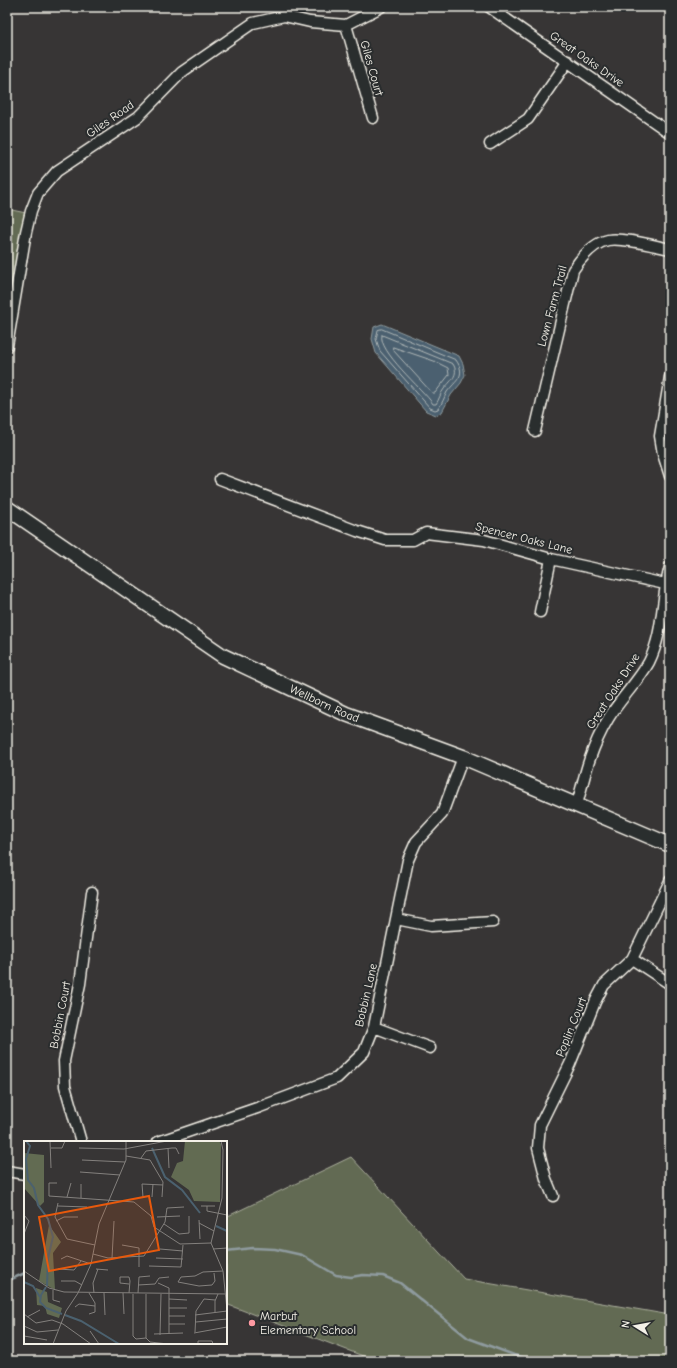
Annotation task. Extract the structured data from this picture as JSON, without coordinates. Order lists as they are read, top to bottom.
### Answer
{
  "streets": {
    "street": [
      "Great Oaks Drive",
      "Giles Court",
      "Giles Road",
      "Lown Farm Trail",
      "Spencer Oaks Lane",
      "Wellborn Road",
      "Bobbin Lane",
      "Bobbin Court",
      "Poplin Court"
    ]
  },
  "crossings": [
    ["Great Oaks Drive", "Spencer Oaks Lane"],
    ["Great Oaks Drive", "Wellborn Road"],
    ["Giles Court", "Giles Road"],
    ["Wellborn Road", "Bobbin Lane"]
  ],
  "places": ["Marbut Elementary School"],
  "north": "left"
}
